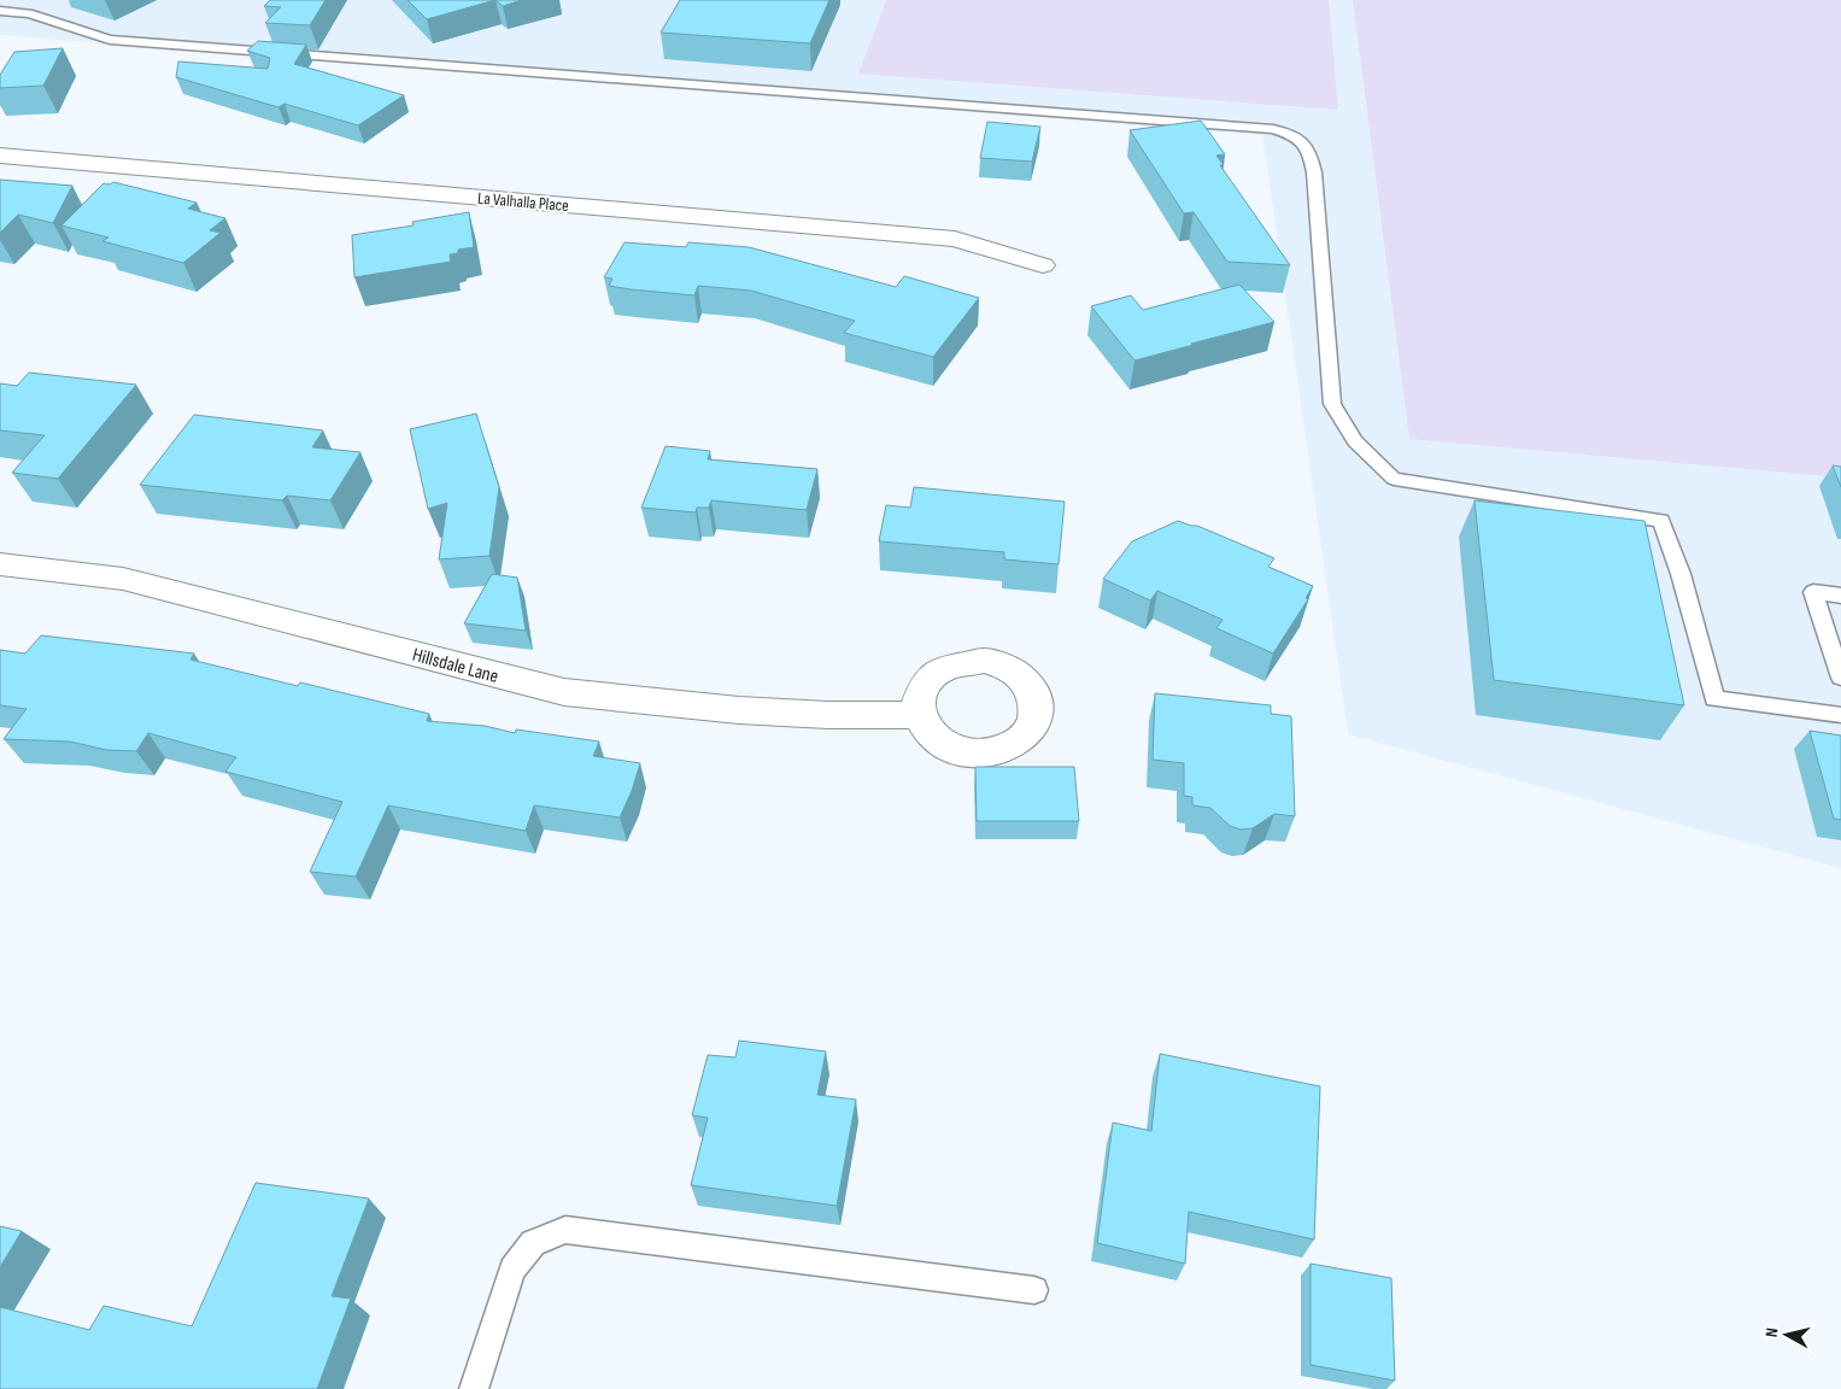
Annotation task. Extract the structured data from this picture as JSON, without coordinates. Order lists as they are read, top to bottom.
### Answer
{
  "streets": {
    "street": ["La Valhalla Place", "Hillsdale Lane"]
  },
  "north": "left"
}
